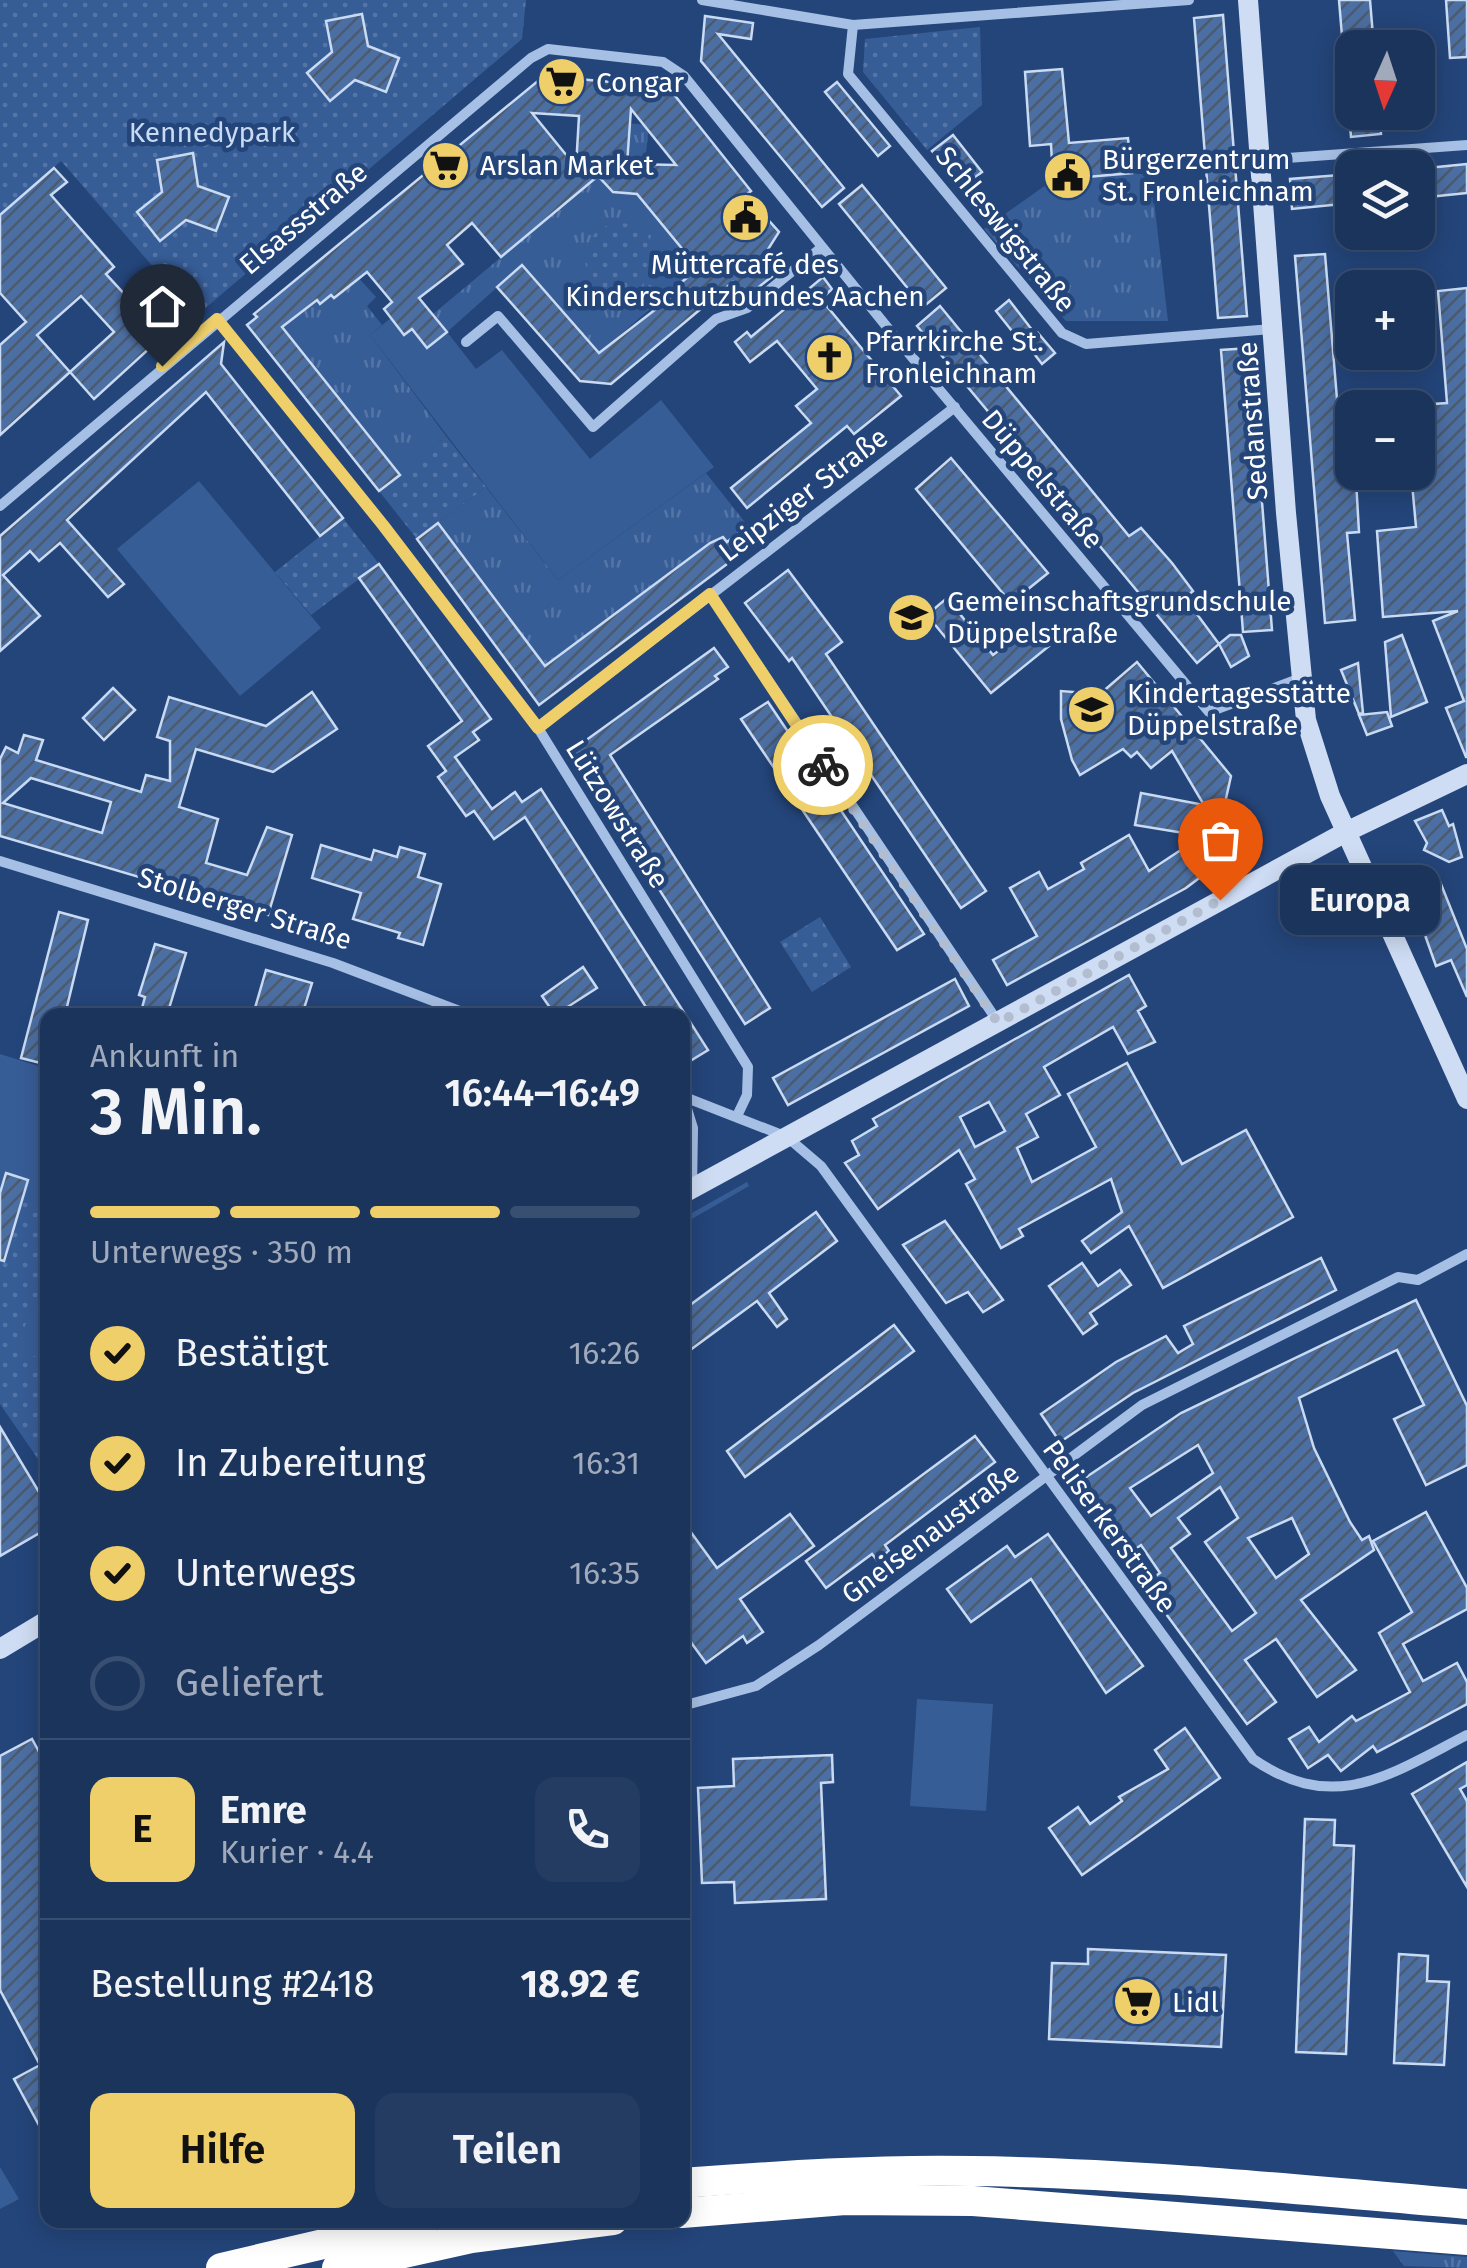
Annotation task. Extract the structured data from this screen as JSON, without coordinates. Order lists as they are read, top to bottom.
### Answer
{
  "streets": {
    "main road": ["Sedanstraße"],
    "street": [
      "Elsassstraße",
      "Schleswigstraße",
      "Düppelstraße",
      "Leipziger Straße",
      "Lützowstraße",
      "Stolberger Straße",
      "Peliserkerstraße",
      "Gneisenaustraße"
    ]
  },
  "crossings": [
    ["Elsassstraße", "Düppelstraße"],
    ["Elsassstraße", "Lützowstraße"],
    ["Schleswigstraße", "Sedanstraße"],
    ["Sedanstraße", "Düppelstraße"],
    ["Düppelstraße", "Leipziger Straße"],
    ["Leipziger Straße", "Lützowstraße"],
    ["Peliserkerstraße", "Gneisenaustraße"]
  ],
  "parks": ["Kennedypark"],
  "places": {
    "supermarket": ["Congar", "Arslan Market", "Lidl"],
    "public building": ["Bürgerzentrum St. Fronleichnam", "Müttercafé des Kinderschutzbundes Aachen"],
    "church": ["Pfarrkirche St. Fronleichnam"],
    "school or university": ["Gemeinschaftsgrundschule Düppelstraße", "Kindertagesstätte Düppelstraße"],
    "other": ["Europa"]
  },
  "north": "bottom",
  "page": {
    "map_buttons": ["+", "−"],
    "bubble": "Europa",
    "heading": ["3 Min.", "Ankunft in", "16:44–16:49"],
    "panel": [
      "Emre",
      "Kurier · 4.4",
      "Bestellung #2418",
      "18.92 €"
    ],
    "bar": "Unterwegs · 350 m",
    "list": [
      ["Bestätigt", "16:26"],
      ["In Zubereitung", "16:31"],
      ["Unterwegs", "16:35"],
      "Geliefert"
    ],
    "round": "E",
    "buttons": ["Hilfe", "Teilen"]
  }
}
